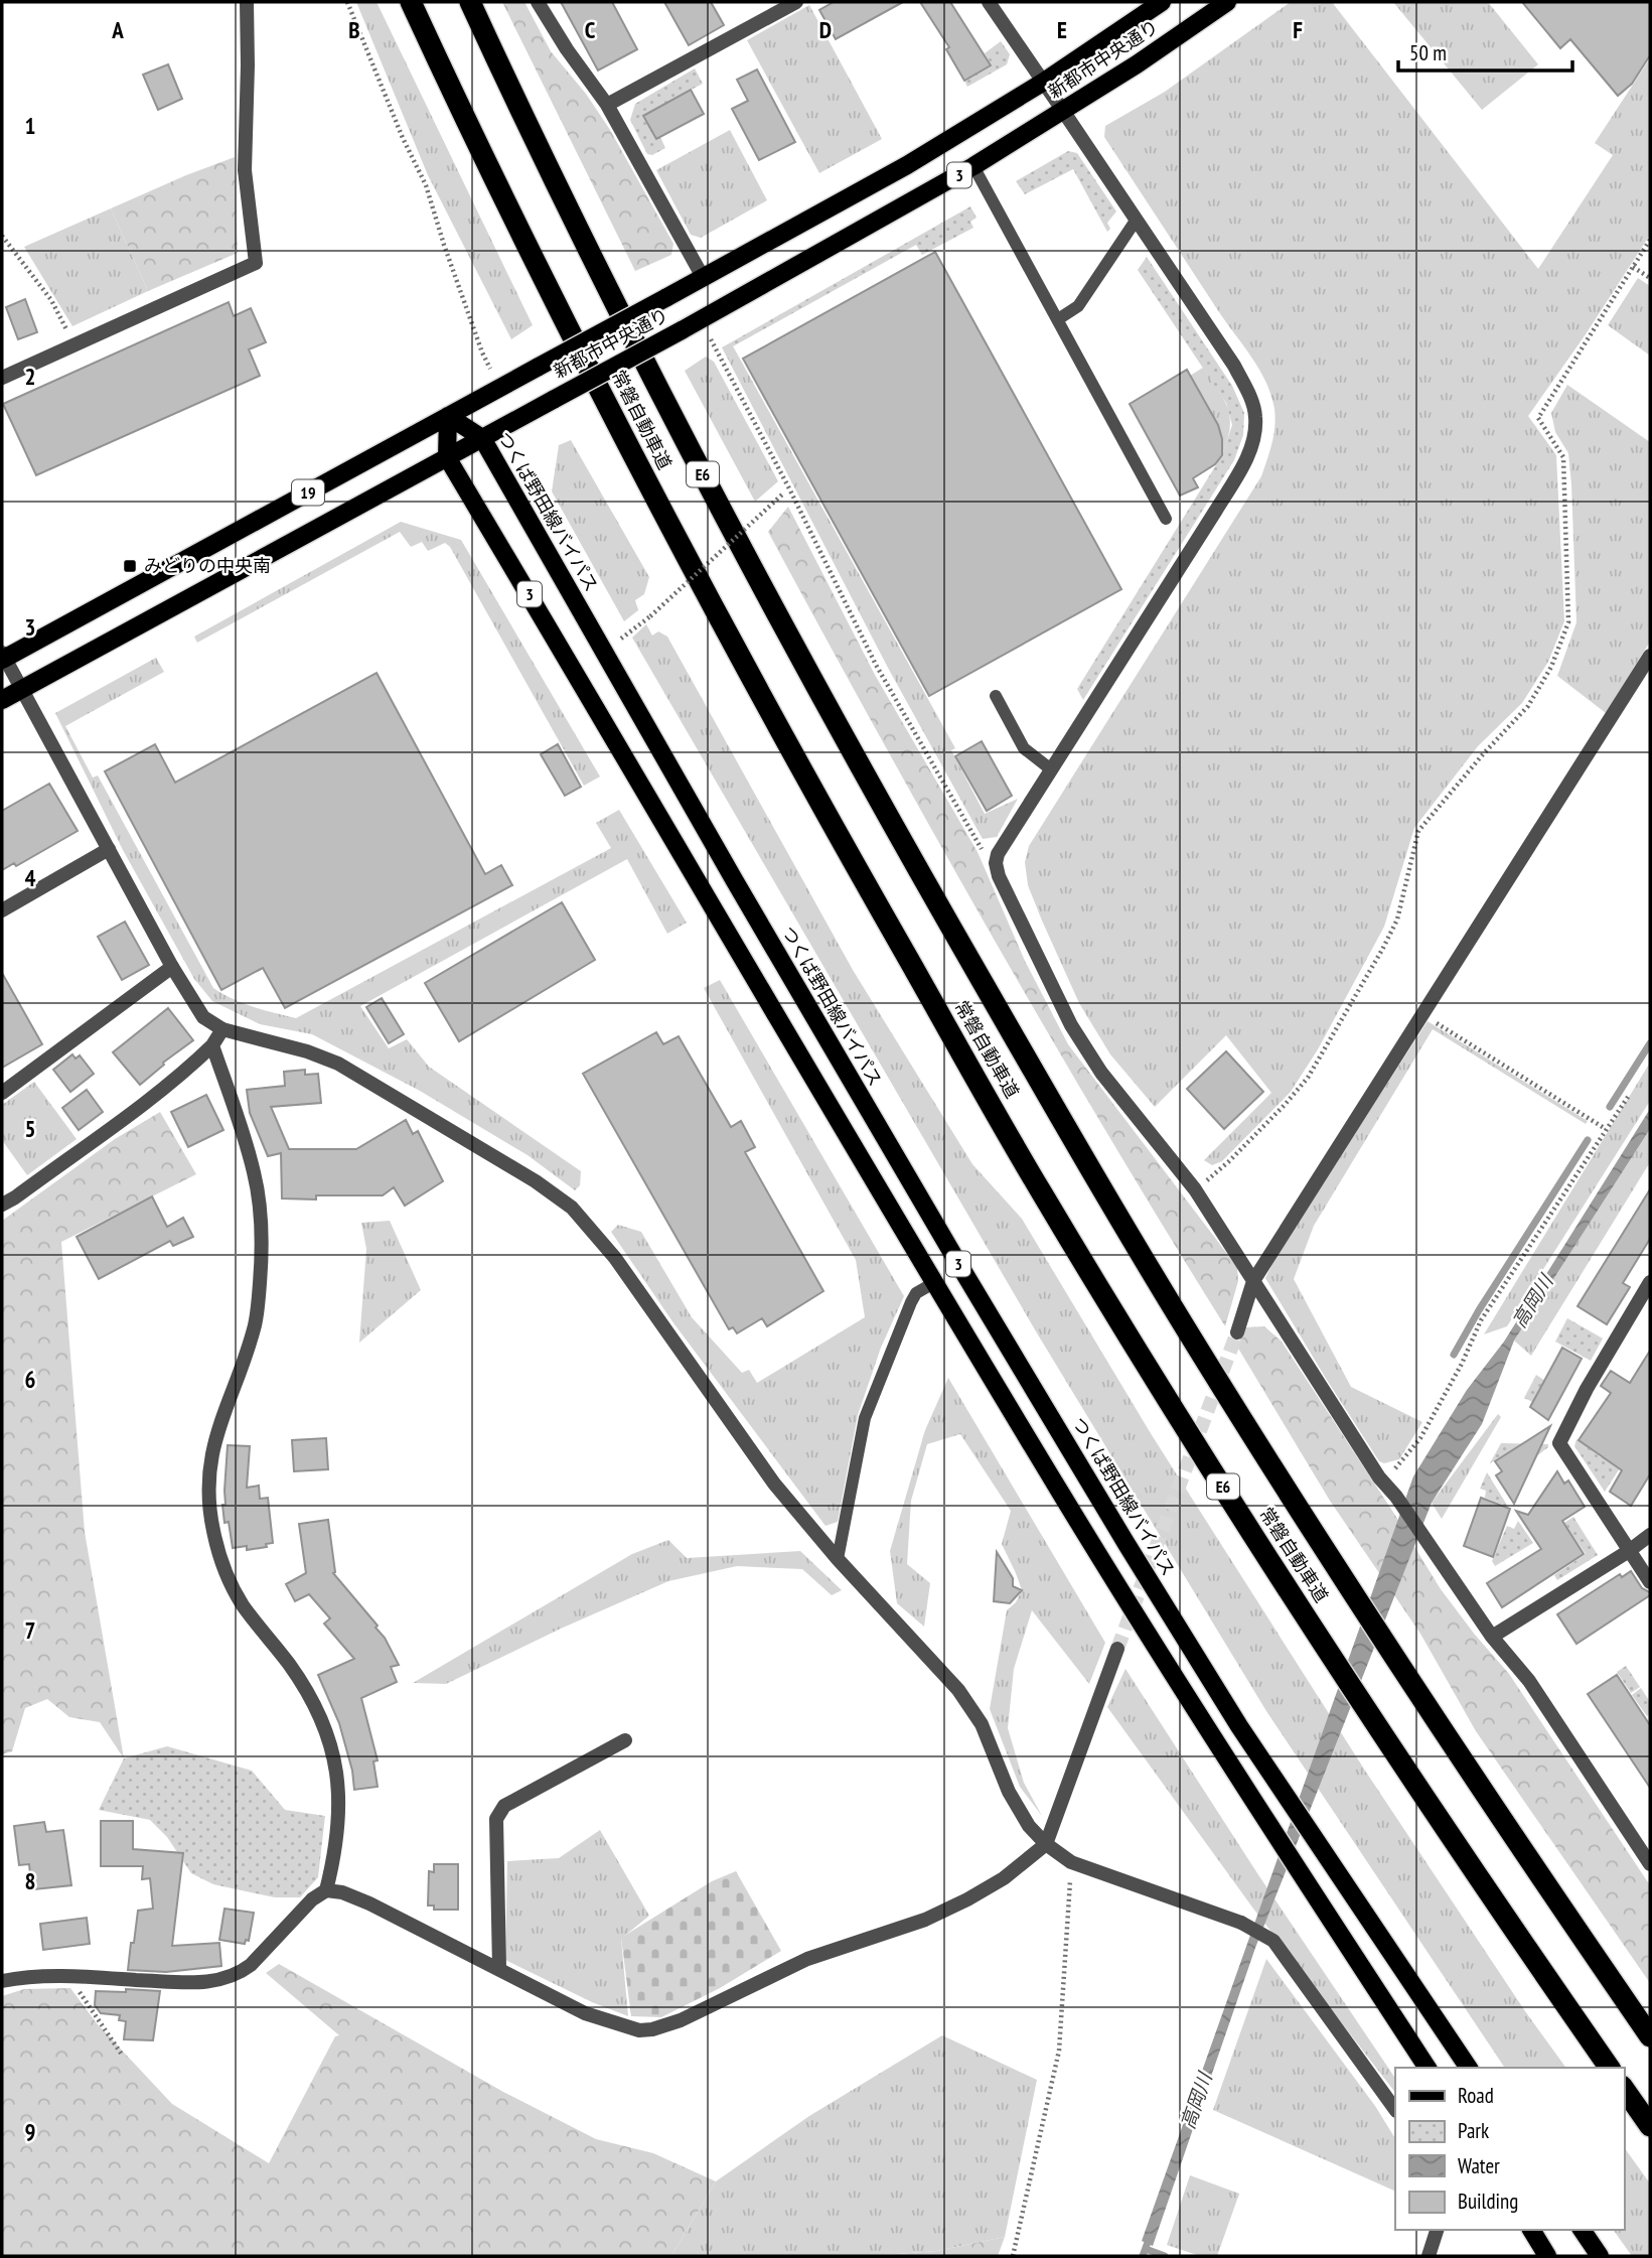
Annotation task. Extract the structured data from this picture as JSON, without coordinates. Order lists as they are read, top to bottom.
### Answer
{
  "streets": {
    "highway": ["常磐自動車道", "E6"],
    "main road": [
      "新都市中央通り",
      "3",
      "19",
      "つくば野田線バイパス"
    ]
  },
  "crossings": [
    ["新都市中央通り", "3"],
    ["新都市中央通り", "つくば野田線バイパス"]
  ],
  "water": ["高岡川"],
  "places": {
    "transit": ["みどりの中央南"]
  },
  "legend": [
    "Road",
    "Park",
    "Water",
    "Building"
  ],
  "scale_bar": "50 m",
  "grid": {
    "columns": [
      "A",
      "B",
      "C",
      "D",
      "E",
      "F"
    ],
    "rows": [
      "1",
      "2",
      "3",
      "4",
      "5",
      "6",
      "7",
      "8",
      "9"
    ]
  }
}
